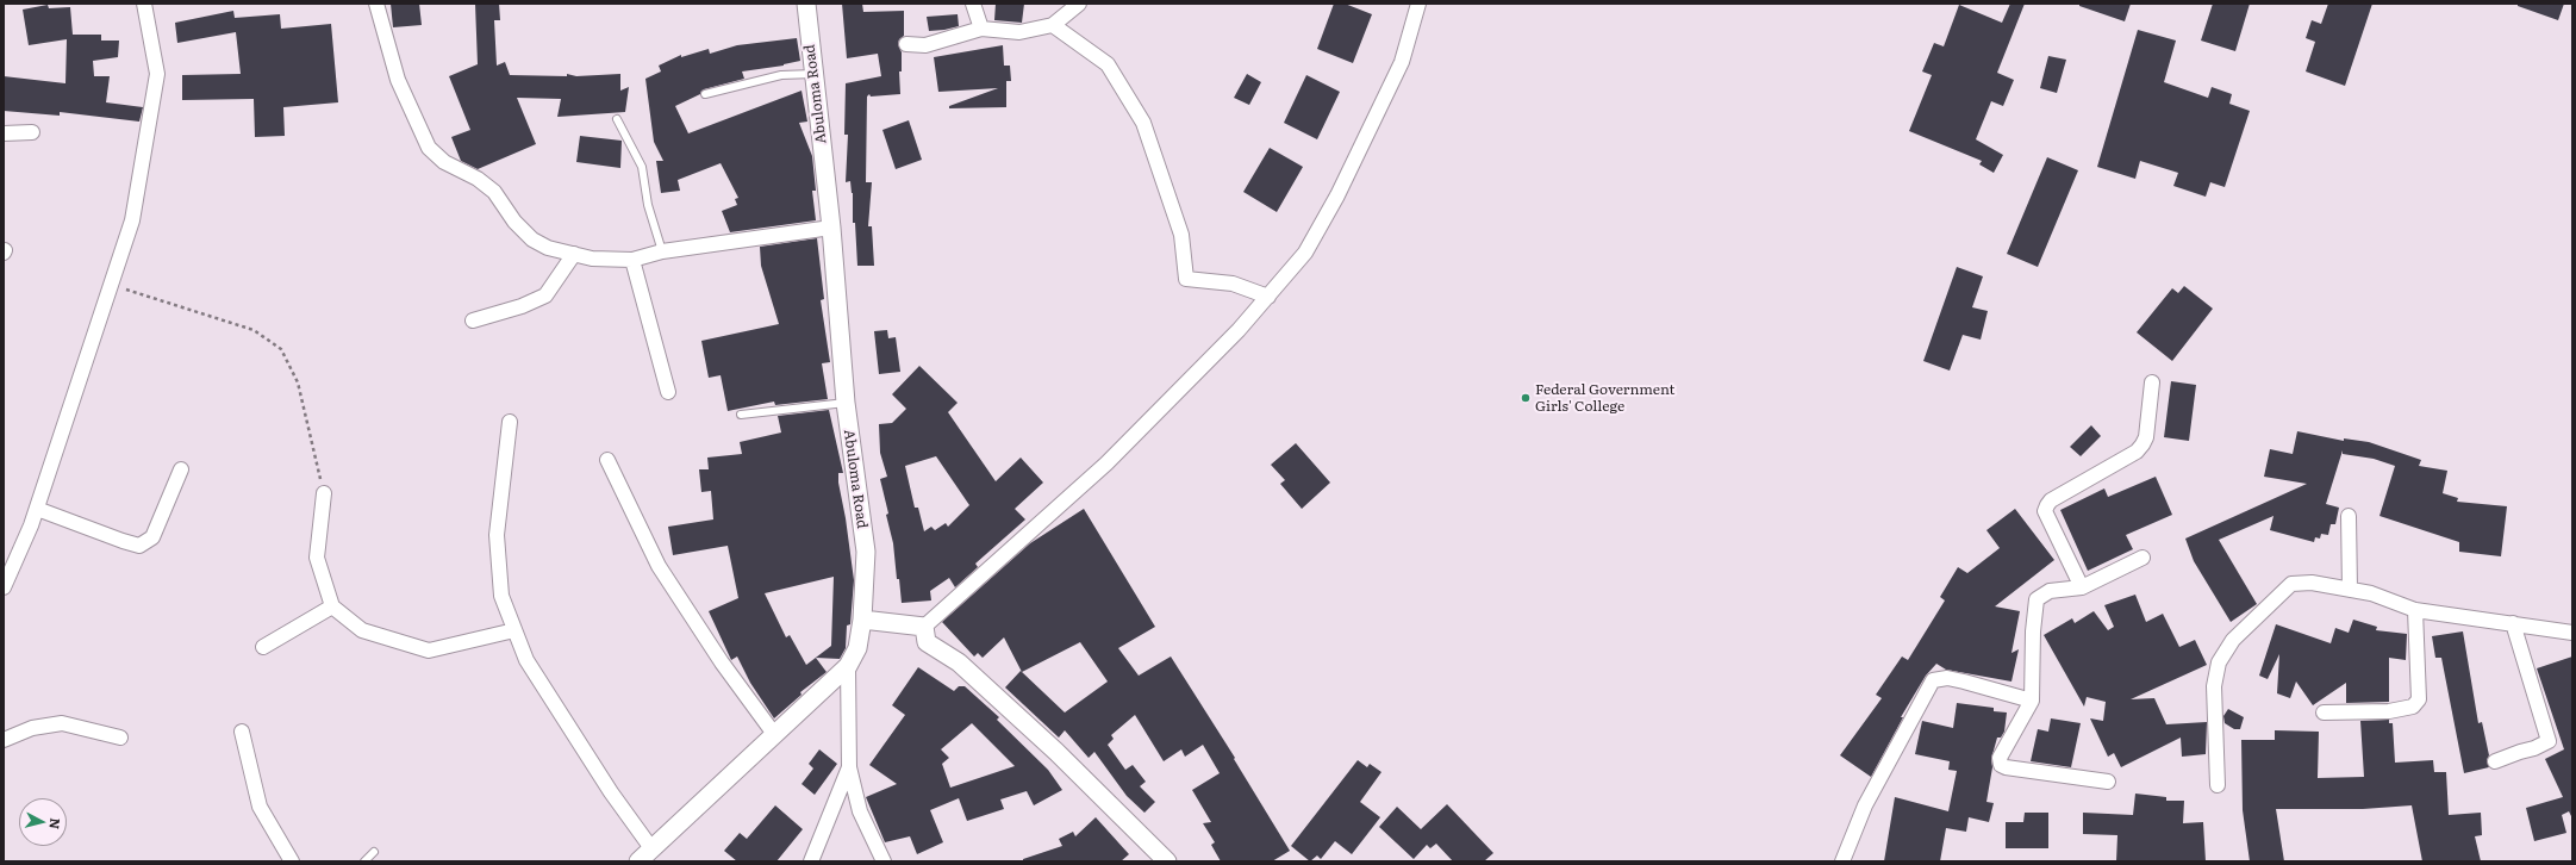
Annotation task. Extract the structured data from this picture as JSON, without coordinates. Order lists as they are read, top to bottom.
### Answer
{
  "streets": {
    "street": ["Abuloma Road"]
  },
  "places": ["Federal Government Girls' College"],
  "north": "right"
}
